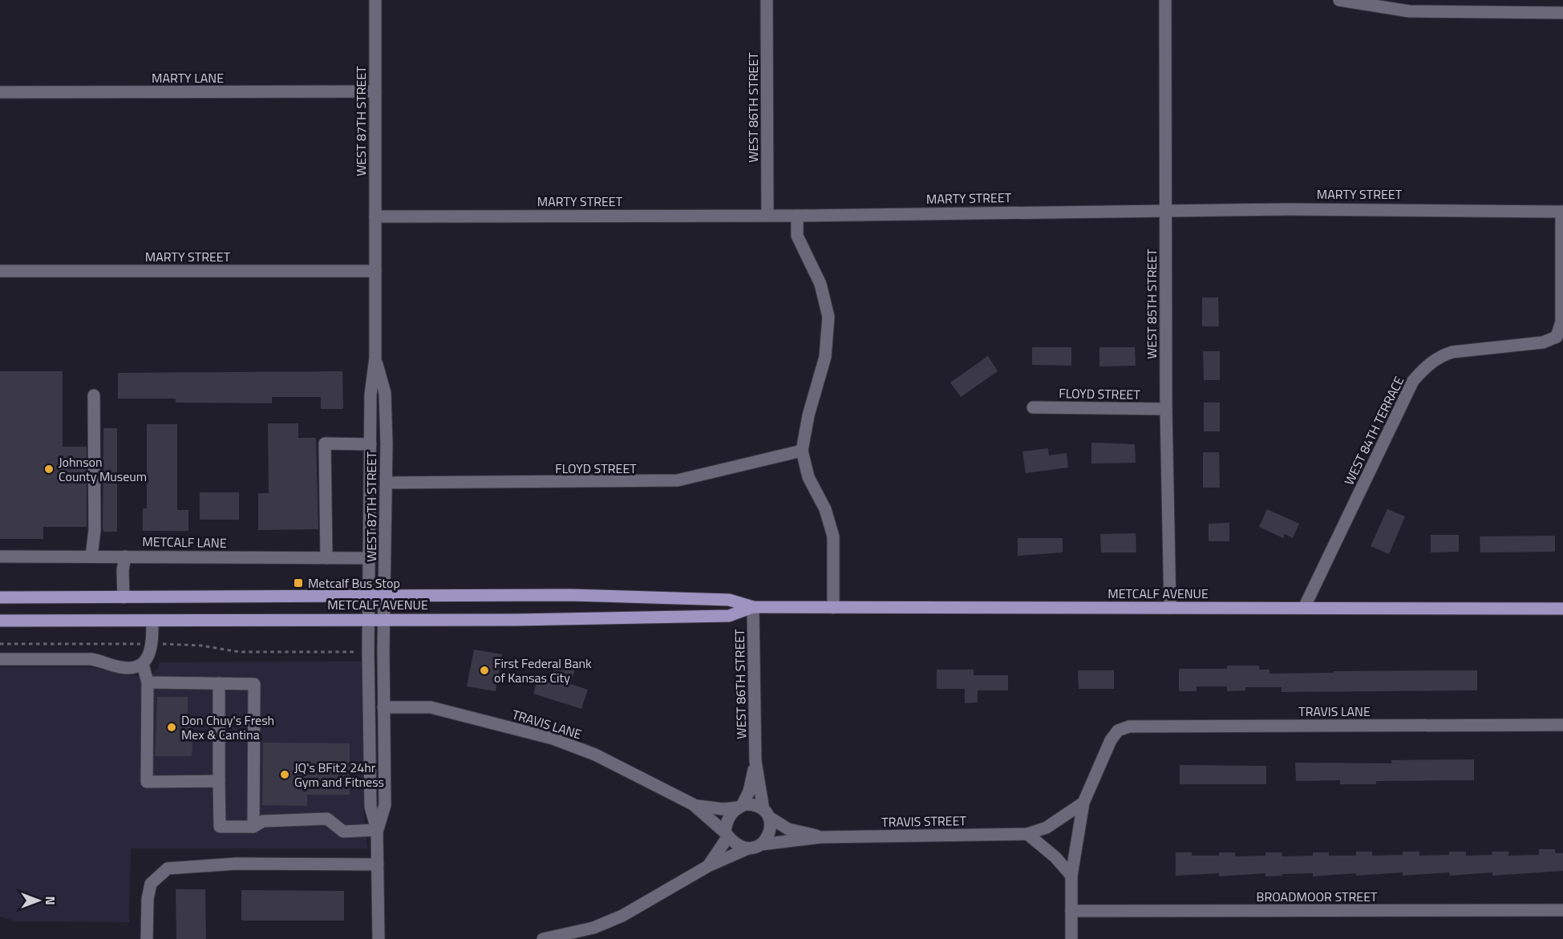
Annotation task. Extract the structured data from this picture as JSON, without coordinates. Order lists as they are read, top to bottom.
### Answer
{
  "streets": {
    "main road": ["METCALF AVENUE"],
    "street": [
      "MARTY LANE",
      "WEST 86TH STREET",
      "WEST 87TH STREET",
      "MARTY STREET",
      "WEST 85TH STREET",
      "FLOYD STREET",
      "WEST 84TH TERRACE",
      "METCALF LANE",
      "TRAVIS LANE",
      "TRAVIS STREET",
      "BROADMOOR STREET"
    ]
  },
  "crossings": [
    ["MARTY LANE", "WEST 87TH STREET"],
    ["WEST 86TH STREET", "MARTY STREET"],
    ["WEST 86TH STREET", "METCALF AVENUE"],
    ["WEST 86TH STREET", "TRAVIS LANE"],
    ["WEST 86TH STREET", "TRAVIS STREET"],
    ["WEST 87TH STREET", "MARTY STREET"],
    ["WEST 87TH STREET", "FLOYD STREET"],
    ["WEST 87TH STREET", "METCALF LANE"],
    ["WEST 87TH STREET", "METCALF AVENUE"],
    ["WEST 87TH STREET", "TRAVIS LANE"],
    ["MARTY STREET", "WEST 85TH STREET"],
    ["WEST 85TH STREET", "FLOYD STREET"],
    ["WEST 85TH STREET", "METCALF AVENUE"],
    ["WEST 84TH TERRACE", "METCALF AVENUE"],
    ["TRAVIS LANE", "TRAVIS STREET"]
  ],
  "places": {
    "other": [
      "Johnson County Museum",
      "First Federal Bank of Kansas City",
      "Don Chuy's Fresh Mex & Cantina",
      "JQ's BFit2 24hr Gym and Fitness"
    ],
    "transit": ["Metcalf Bus Stop"]
  },
  "north": "right"
}
